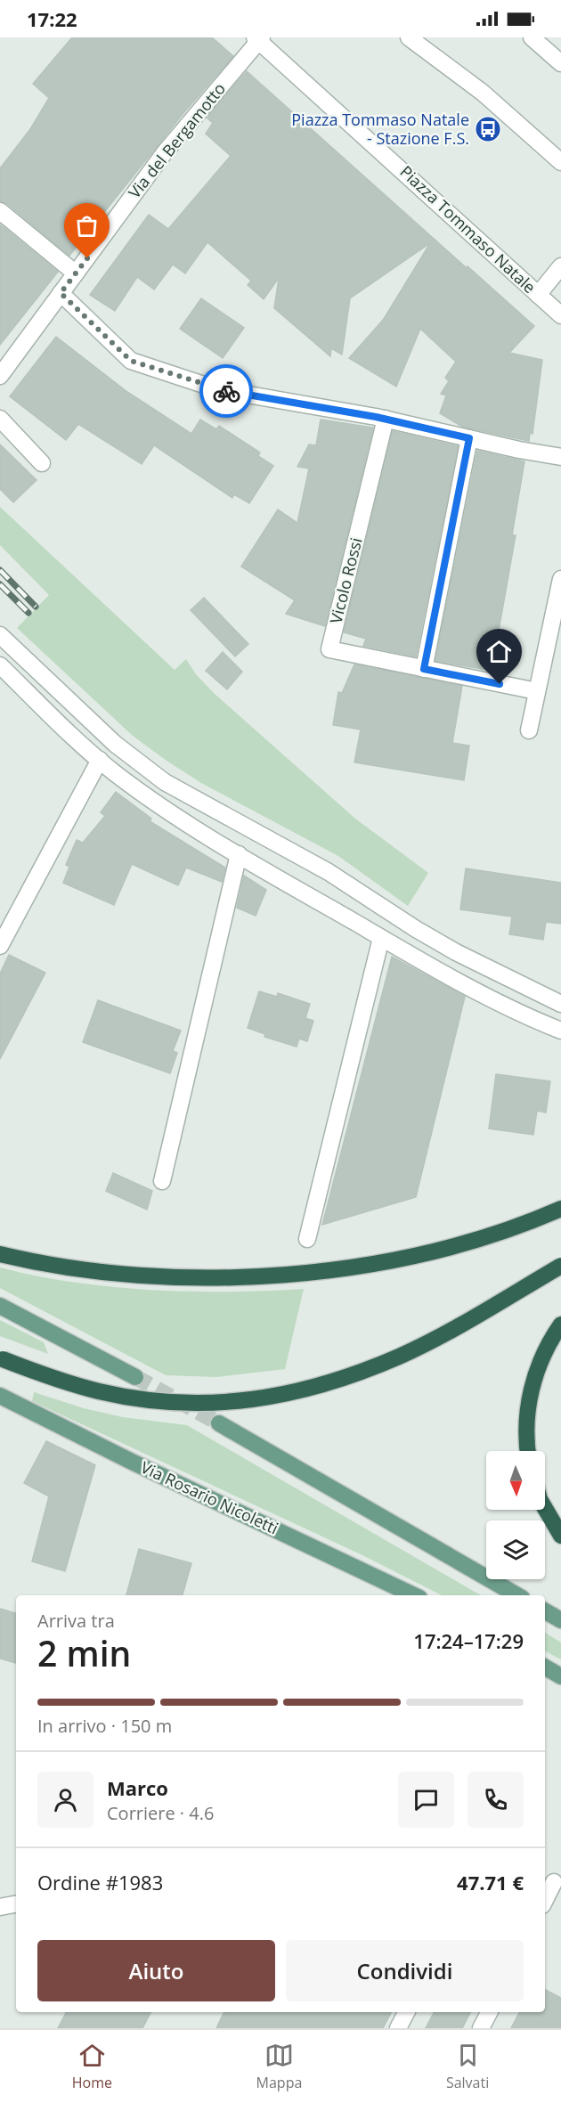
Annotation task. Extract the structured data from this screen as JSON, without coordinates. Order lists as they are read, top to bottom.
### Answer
{
  "streets": {
    "main road": ["Via Rosario Nicoletti"],
    "street": ["Via del Bergamotto", "Piazza Tommaso Natale", "Vicolo Rossi"]
  },
  "crossings": [
    ["Via del Bergamotto", "Piazza Tommaso Natale"]
  ],
  "places": {
    "bus stop": ["Piazza Tommaso Natale - Stazione F.S."]
  },
  "north": "bottom",
  "page": {
    "status": "17:22",
    "heading": ["2 min", "Arriva tra", "17:24–17:29"],
    "panel": [
      "Marco",
      "Corriere · 4.6",
      "Ordine #1983",
      "47.71 €"
    ],
    "bar": "In arrivo · 150 m",
    "buttons": ["Aiuto", "Condividi"],
    "tabs": ["Home", "Mappa", "Salvati"]
  }
}
